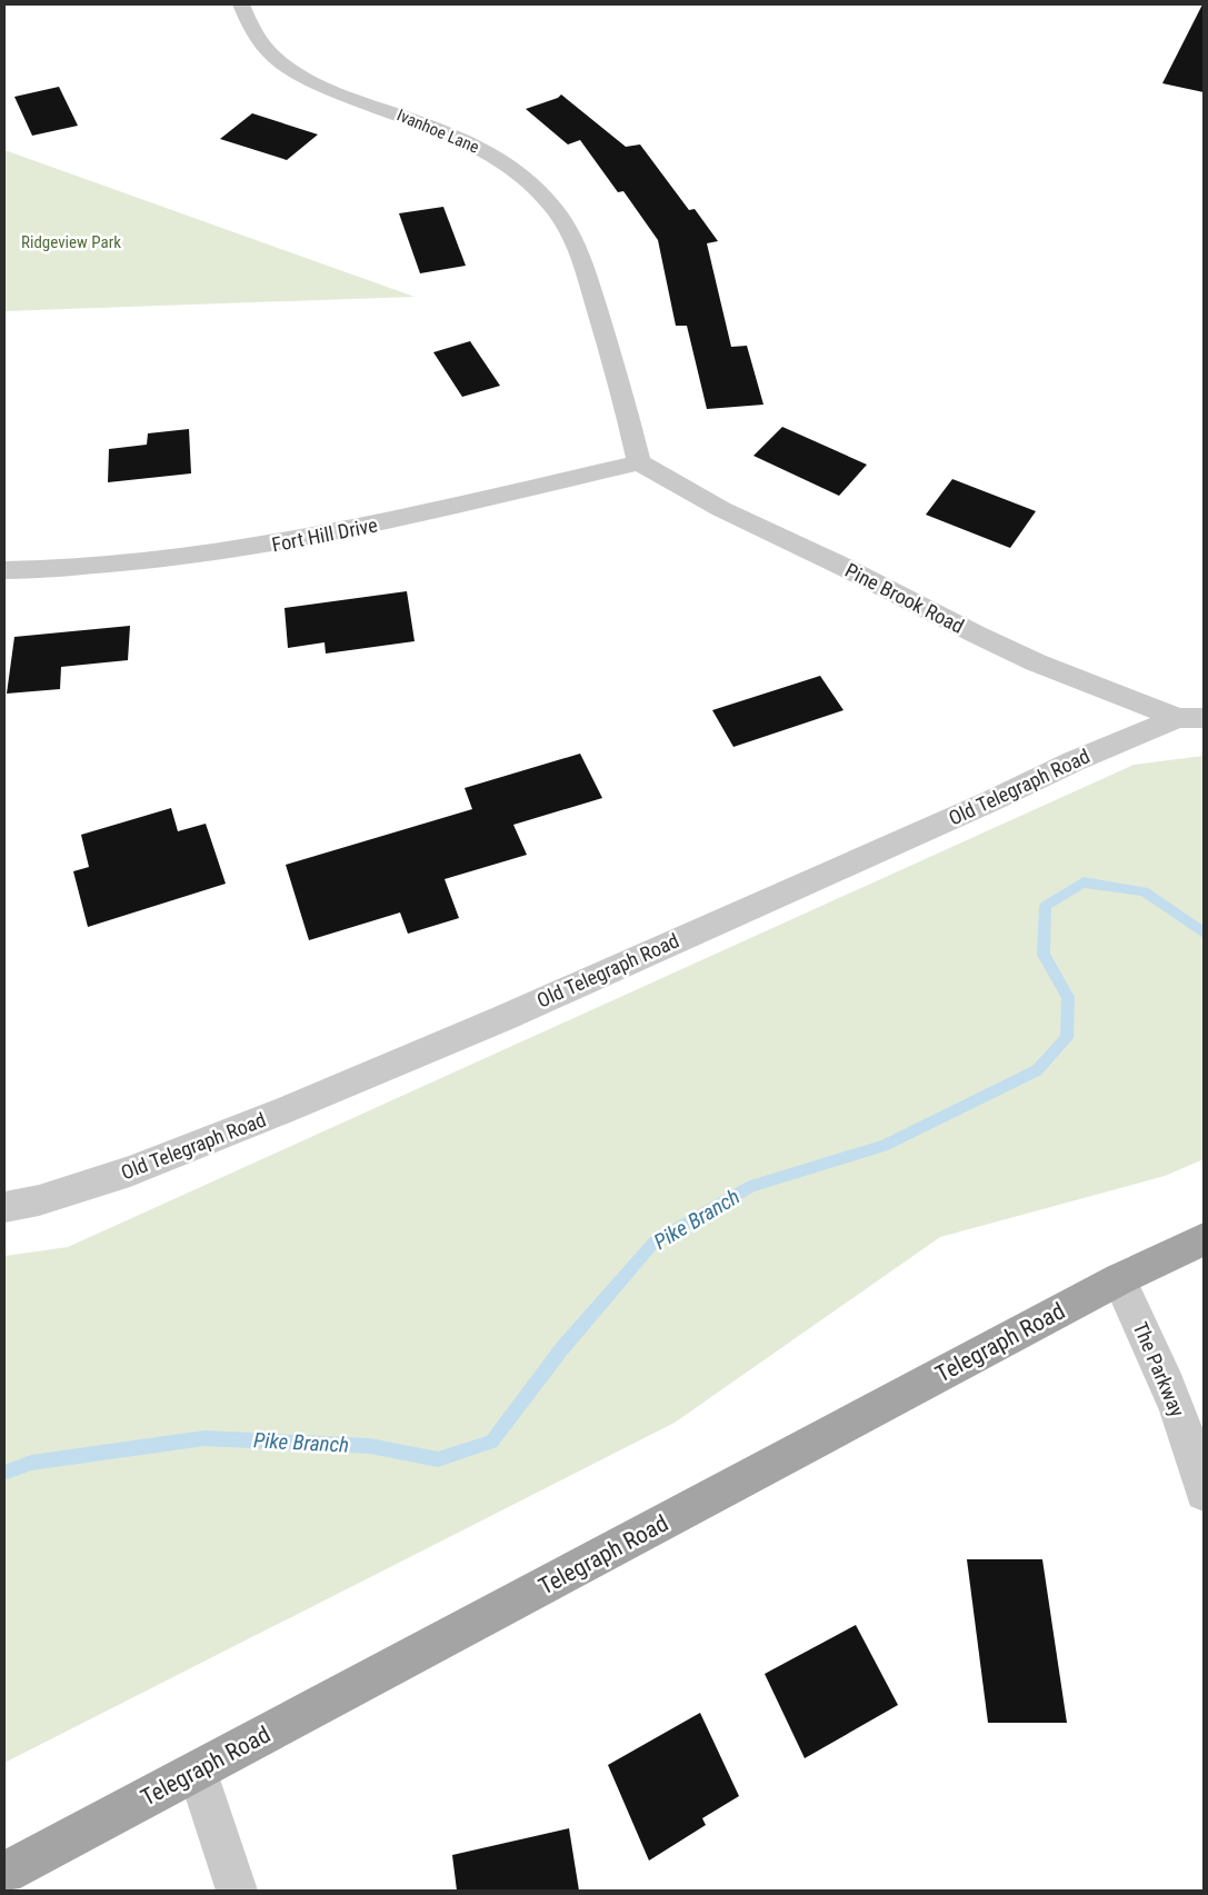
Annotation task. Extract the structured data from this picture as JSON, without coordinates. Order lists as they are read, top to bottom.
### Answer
{
  "streets": {
    "main road": ["Telegraph Road"],
    "street": [
      "Ivanhoe Lane",
      "Fort Hill Drive",
      "Pine Brook Road",
      "Old Telegraph Road",
      "The Parkway"
    ]
  },
  "crossings": [
    ["Ivanhoe Lane", "Fort Hill Drive"],
    ["Ivanhoe Lane", "Pine Brook Road"],
    ["Fort Hill Drive", "Pine Brook Road"],
    ["Pine Brook Road", "Old Telegraph Road"],
    ["Telegraph Road", "The Parkway"]
  ],
  "water": ["Pike Branch"],
  "parks": ["Ridgeview Park"]
}
